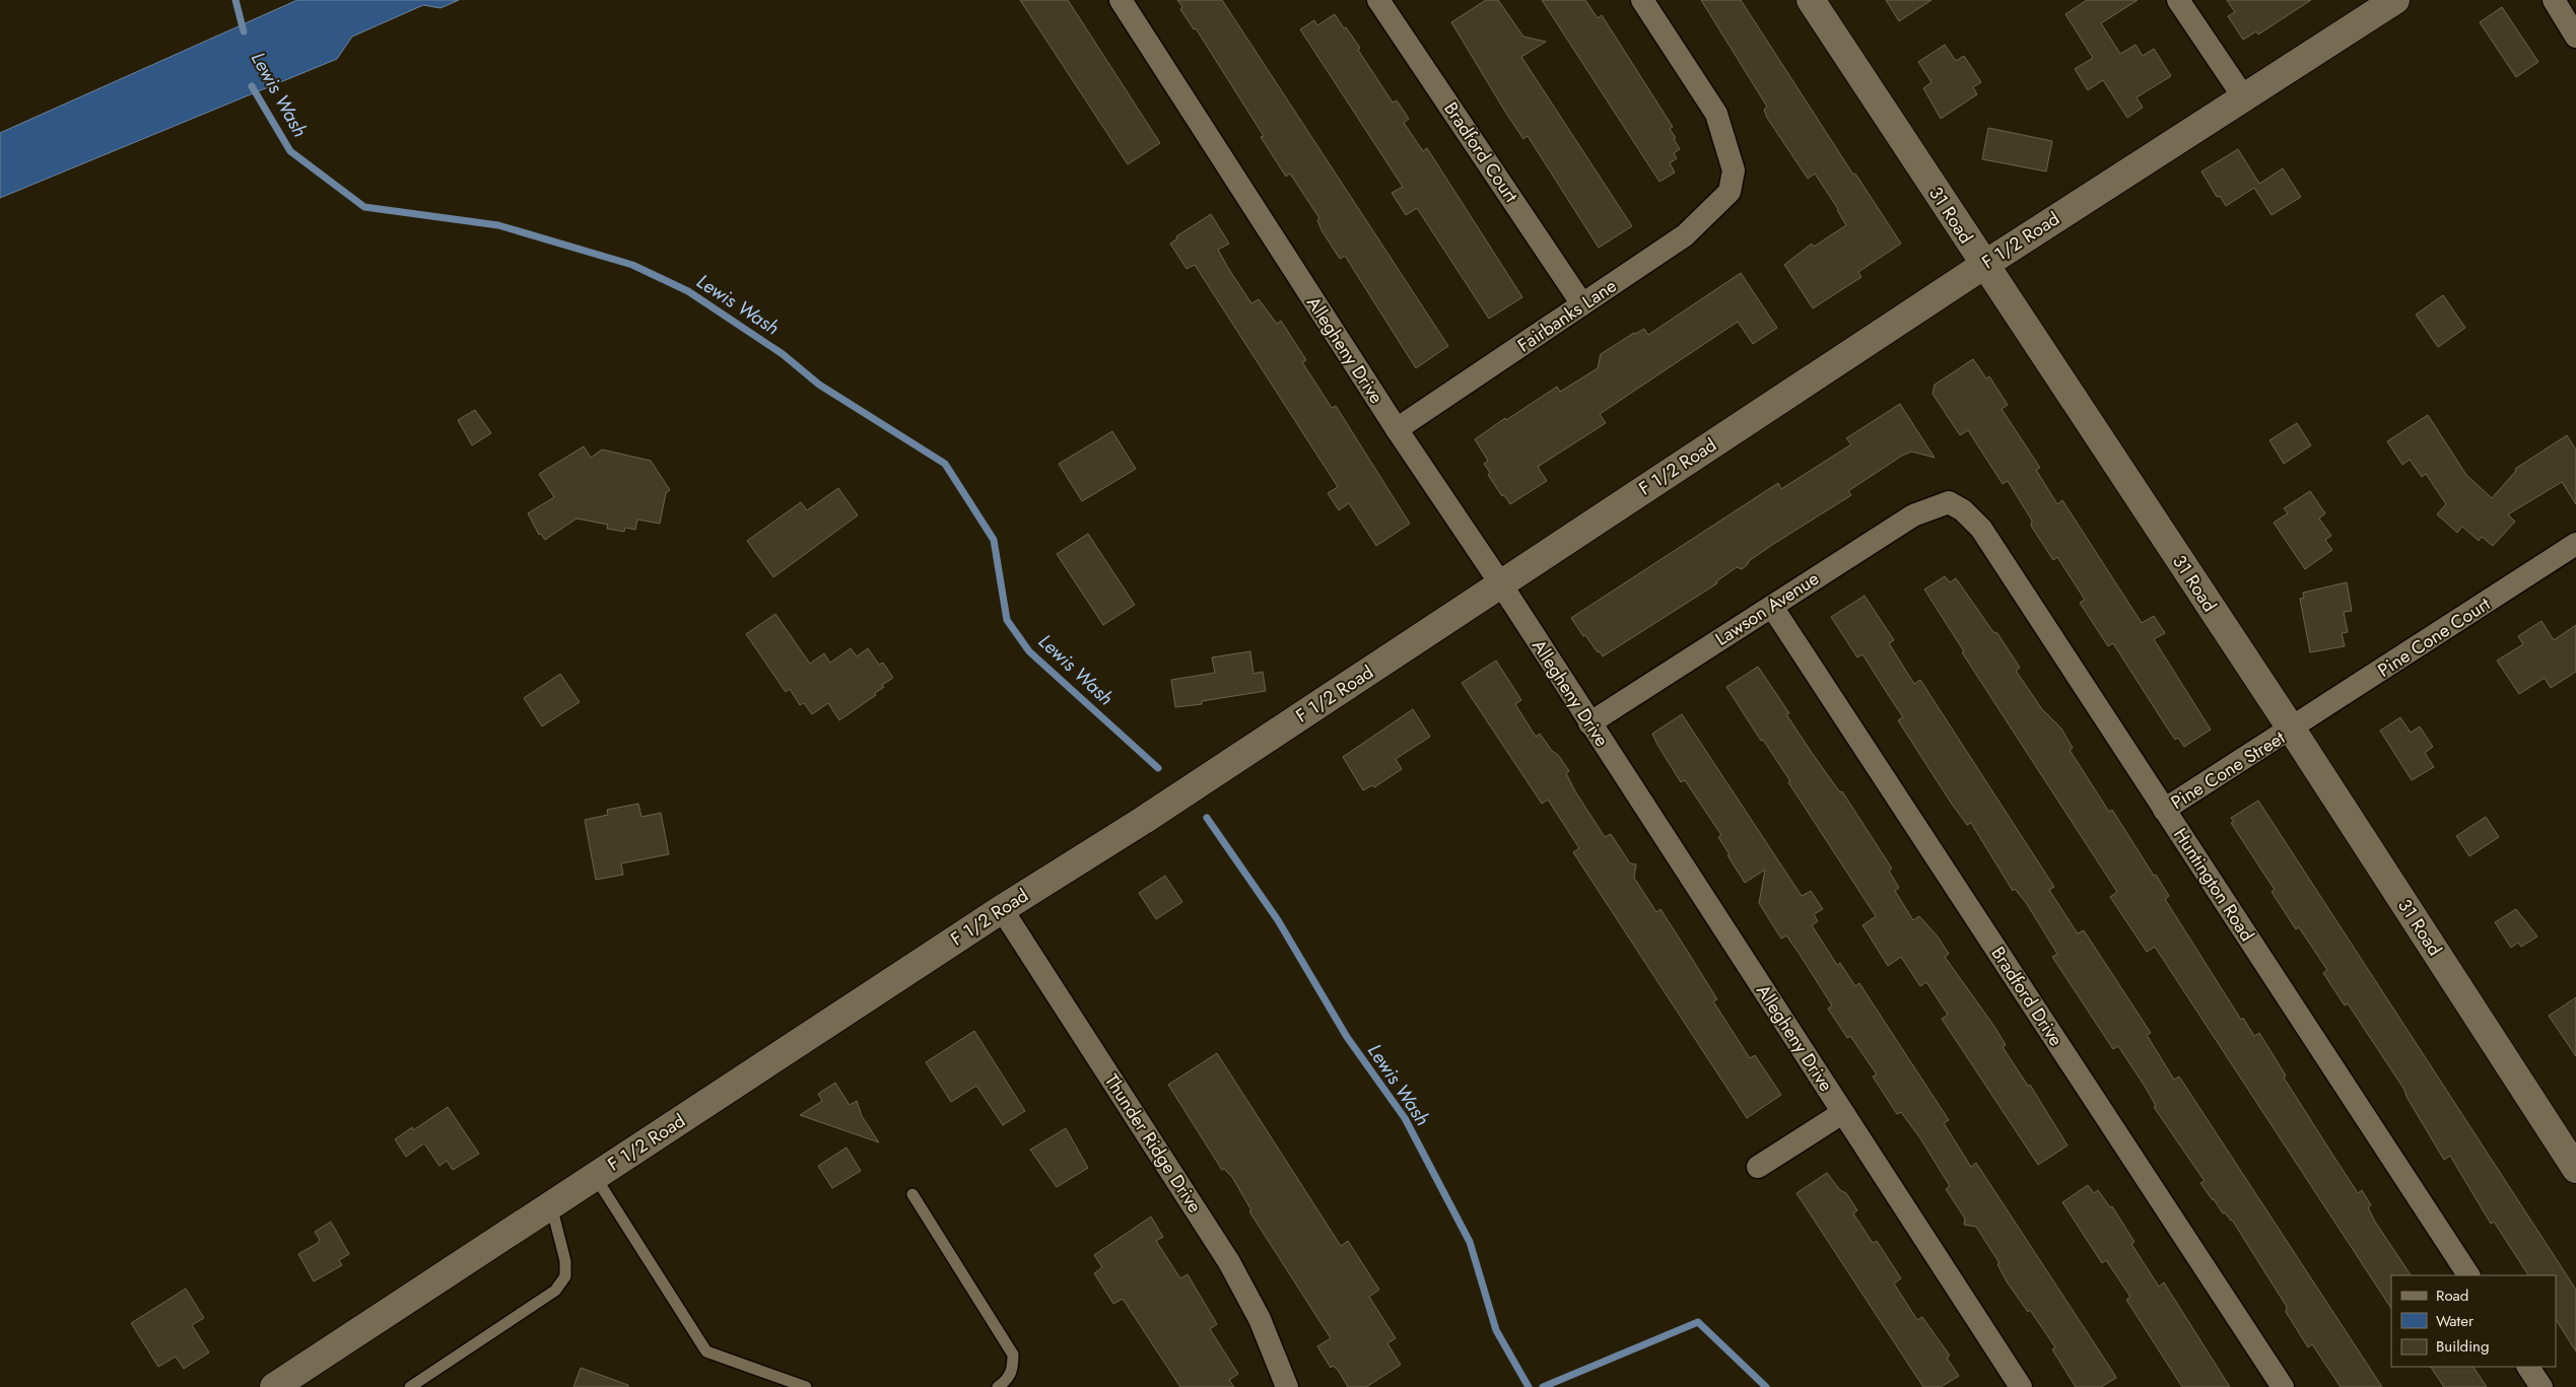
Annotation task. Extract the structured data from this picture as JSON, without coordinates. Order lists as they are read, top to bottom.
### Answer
{
  "streets": {
    "street": [
      "Bradford Court",
      "31 Road",
      "F 1/2 Road",
      "Fairbanks Lane",
      "Allegheny Drive",
      "Lawson Avenue",
      "Pine Cone Court",
      "Pine Cone Street",
      "Huntington Road",
      "Bradford Drive",
      "Thunder Ridge Drive"
    ]
  },
  "crossings": [
    ["Bradford Court", "Fairbanks Lane"],
    ["31 Road", "F 1/2 Road"],
    ["31 Road", "Pine Cone Court"],
    ["31 Road", "Pine Cone Street"],
    ["F 1/2 Road", "Allegheny Drive"],
    ["F 1/2 Road", "Thunder Ridge Drive"],
    ["Fairbanks Lane", "Allegheny Drive"],
    ["Allegheny Drive", "Lawson Avenue"],
    ["Lawson Avenue", "Huntington Road"],
    ["Lawson Avenue", "Bradford Drive"],
    ["Pine Cone Court", "Pine Cone Street"],
    ["Pine Cone Street", "Huntington Road"]
  ],
  "water": ["Lewis Wash"],
  "legend": ["Road", "Water", "Building"]
}
